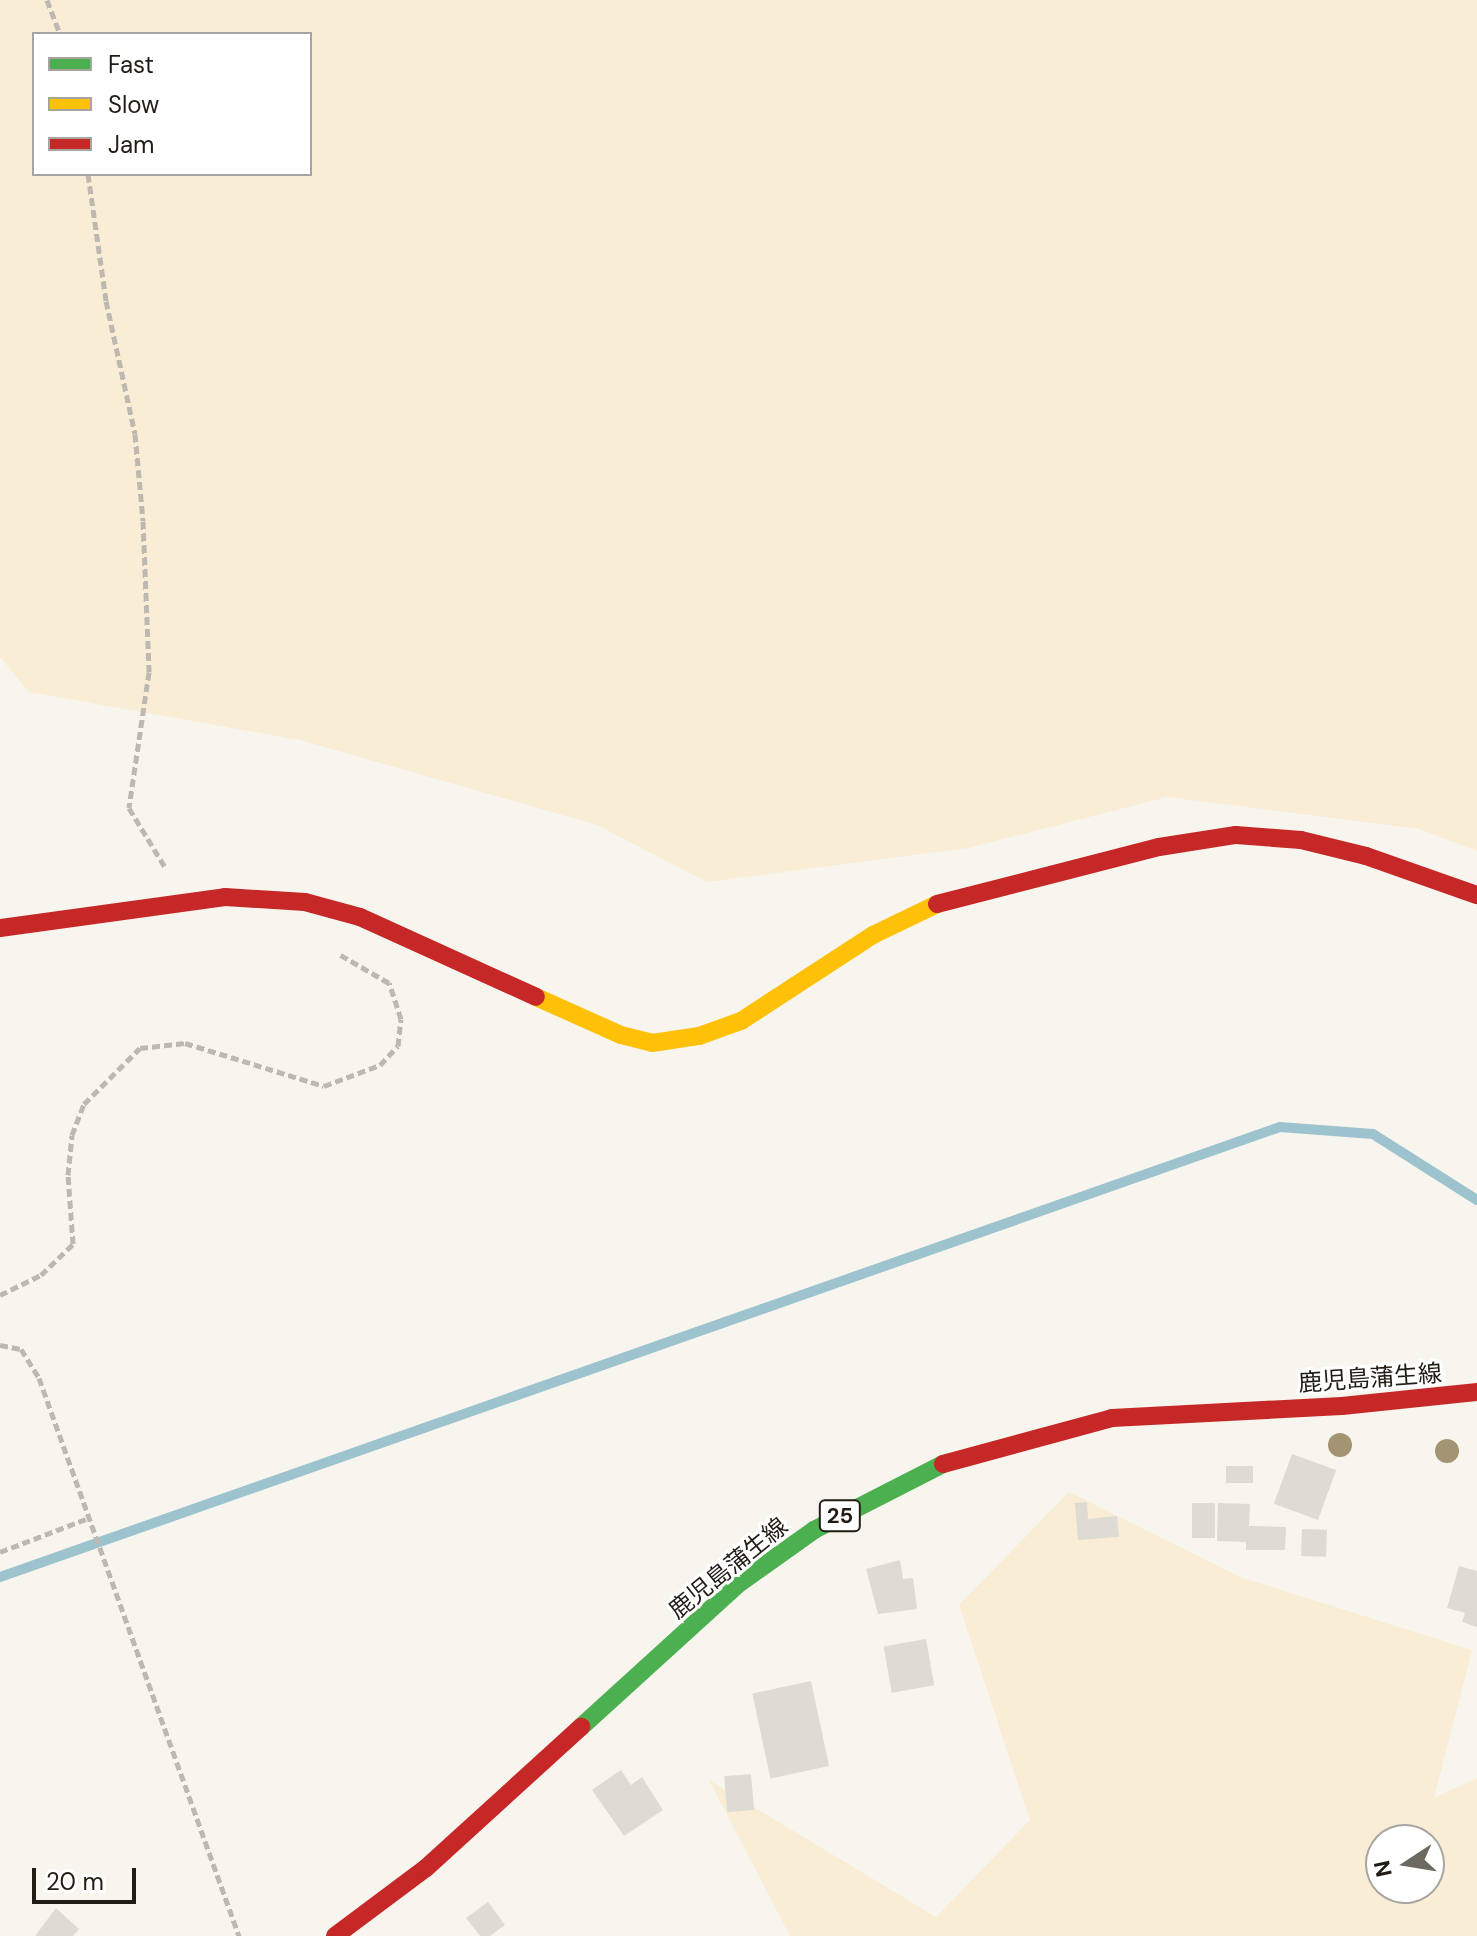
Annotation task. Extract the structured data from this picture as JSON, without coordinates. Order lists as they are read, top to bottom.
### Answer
{
  "streets": {
    "street": ["鹿児島蒲生線", "25"]
  },
  "legend": ["Fast", "Slow", "Jam"],
  "scale_bar": "20 m",
  "north": "left"
}
